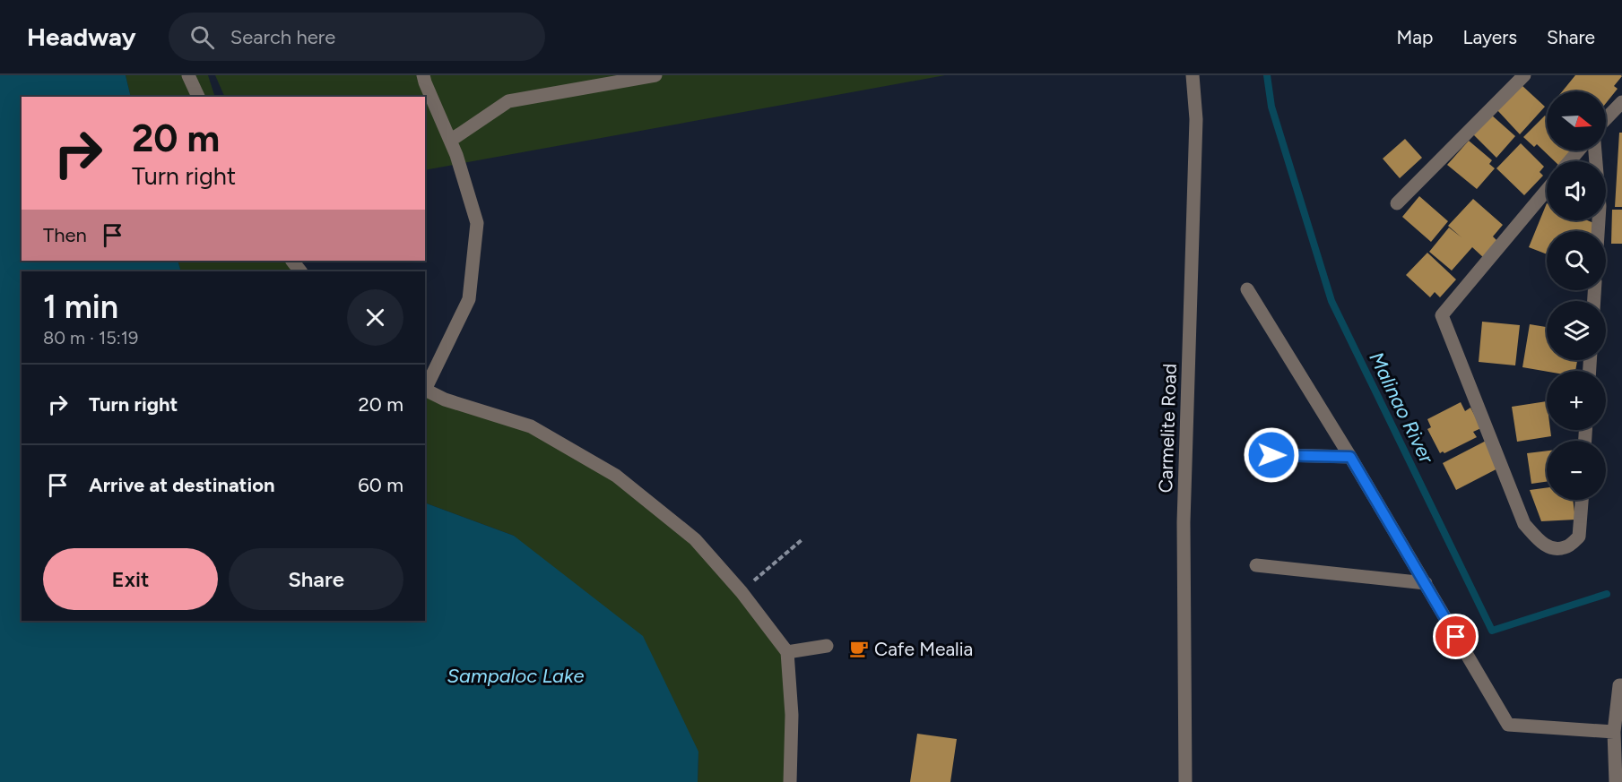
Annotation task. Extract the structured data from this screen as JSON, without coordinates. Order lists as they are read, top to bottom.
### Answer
{
  "streets": {
    "street": ["Carmelite Road"]
  },
  "water": ["Malinao River", "Sampaloc Lake"],
  "places": {
    "cafe": ["Cafe Mealia"]
  },
  "north": "right",
  "page": {
    "header": "Headway",
    "search": "Search here",
    "nav": ["Map", "Layers", "Share"],
    "map_buttons": ["+", "−"],
    "turn": ["20 m", "Turn right"],
    "then": "Then",
    "heading": ["1 min", "80 m · 15:19"],
    "list": [
      {
        "name": "Turn right",
        "value": "20 m"
      },
      {
        "name": "Arrive at destination",
        "value": "60 m"
      }
    ],
    "buttons": ["Exit", "Share"]
  }
}
